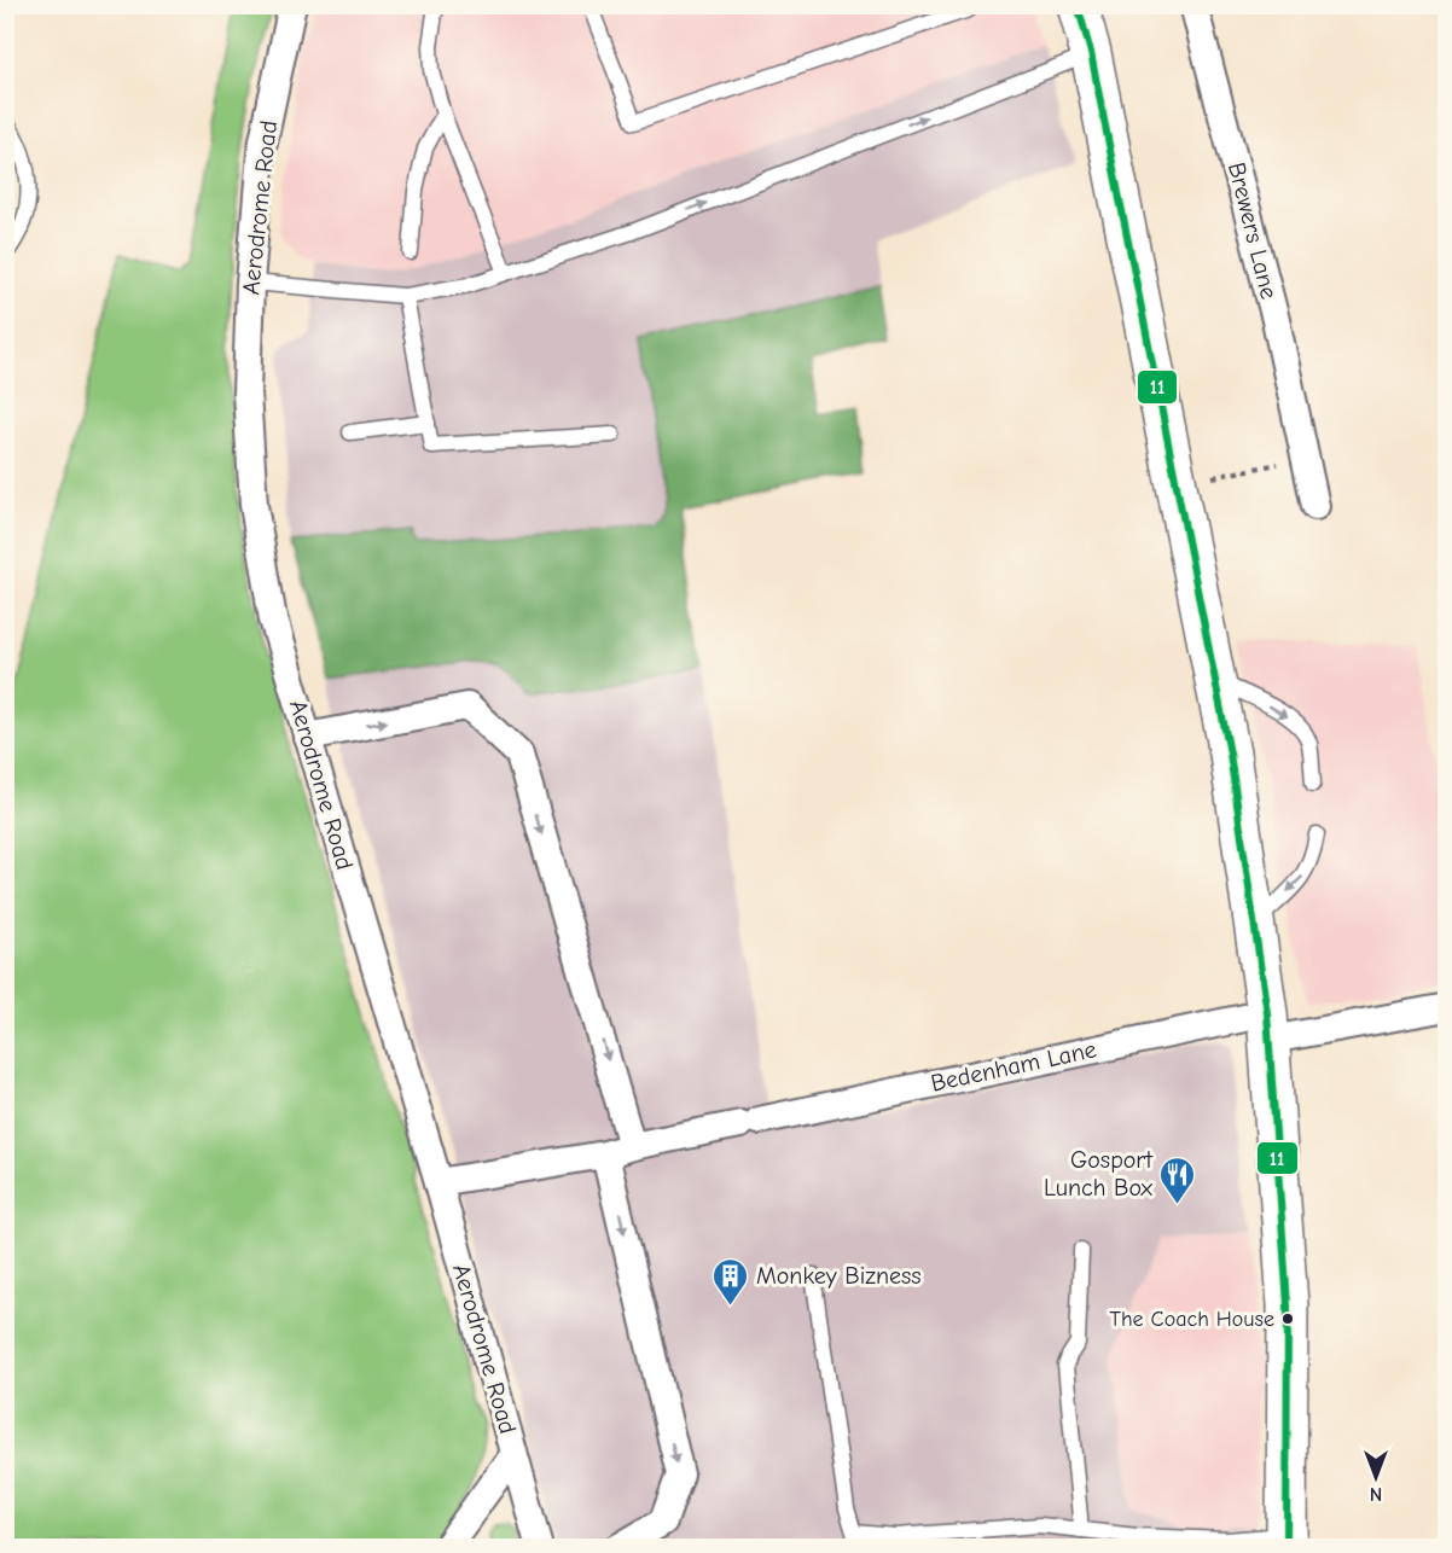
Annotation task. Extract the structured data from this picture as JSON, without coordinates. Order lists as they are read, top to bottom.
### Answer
{
  "streets": {
    "street": ["Aerodrome Road", "Brewers Lane", "Bedenham Lane"]
  },
  "crossings": [
    ["Aerodrome Road", "Bedenham Lane"]
  ],
  "places": {
    "restaurant": ["Gosport Lunch Box"],
    "building": ["Monkey Bizness"],
    "other": ["The Coach House"]
  },
  "lines": ["transit line 11"],
  "north": "bottom"
}
